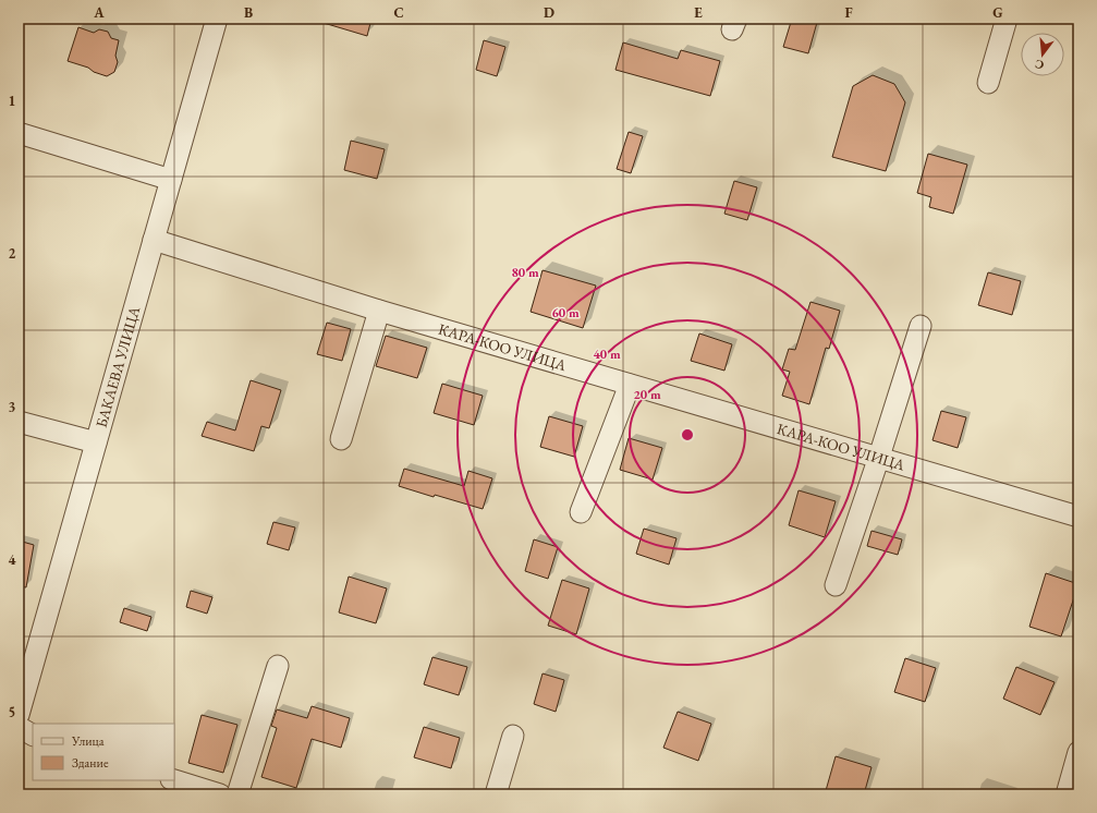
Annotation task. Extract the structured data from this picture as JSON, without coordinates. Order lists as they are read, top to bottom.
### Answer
{
  "streets": {
    "street": ["КАРА-КОО УЛИЦА", "БАКАЕВА УЛИЦА"]
  },
  "crossings": [
    ["КАРА-КОО УЛИЦА", "БАКАЕВА УЛИЦА"]
  ],
  "legend": ["Улица", "Здание"],
  "north": "bottom",
  "grid": {
    "columns": [
      "A",
      "B",
      "C",
      "D",
      "E",
      "F",
      "G"
    ],
    "rows": [
      "1",
      "2",
      "3",
      "4",
      "5"
    ]
  },
  "rings": [
    "80 m",
    "60 m",
    "40 m",
    "20 m"
  ]
}
